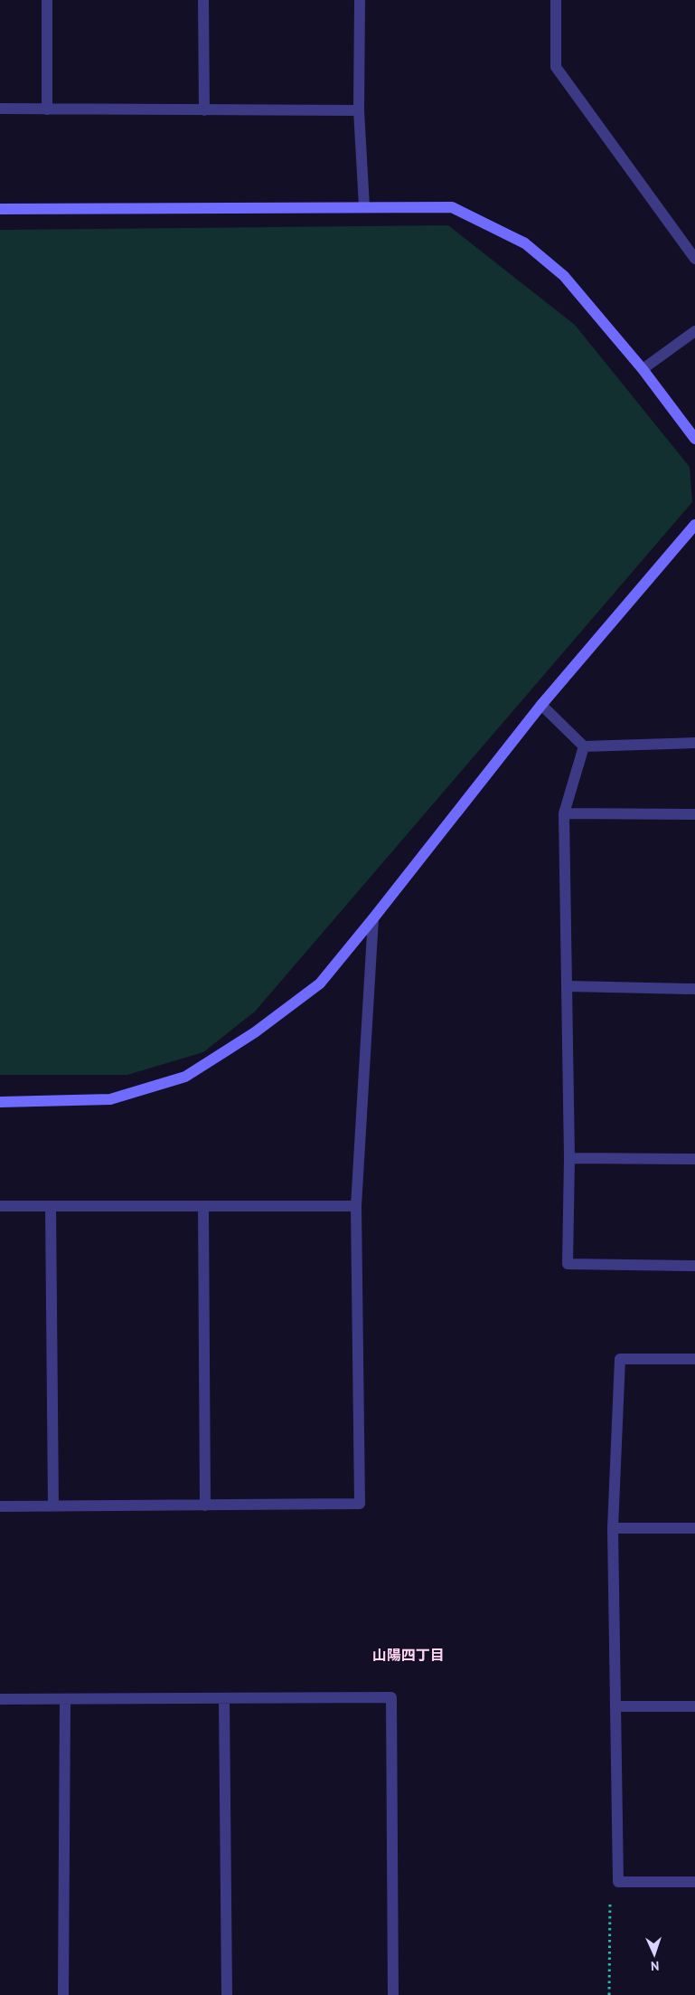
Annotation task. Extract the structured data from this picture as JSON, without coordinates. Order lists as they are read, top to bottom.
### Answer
{
  "districts": ["山陽四丁目"],
  "north": "bottom"
}
